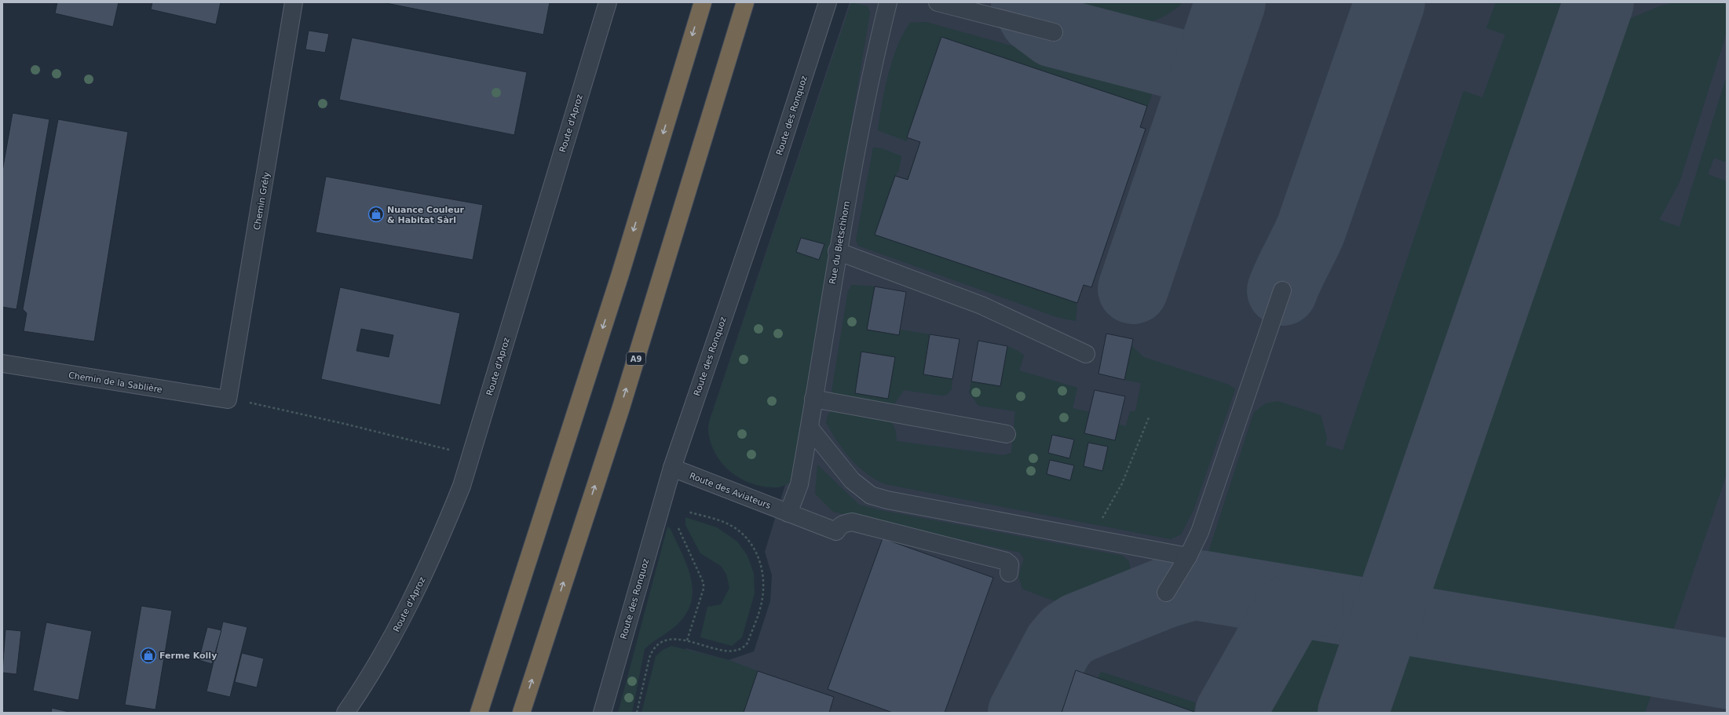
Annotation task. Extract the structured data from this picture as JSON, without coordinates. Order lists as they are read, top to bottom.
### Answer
{
  "streets": {
    "highway": ["A9"],
    "street": [
      "Route des Ronquoz",
      "Route d'Aproz",
      "Chemin Grély",
      "Rue du Bietschhorn",
      "Chemin de la Sablière",
      "Route des Aviateurs"
    ]
  },
  "crossings": [
    ["Route des Ronquoz", "Route des Aviateurs"],
    ["Chemin Grély", "Chemin de la Sablière"],
    ["Rue du Bietschhorn", "Route des Aviateurs"]
  ],
  "places": {
    "shop": ["Nuance Couleur & Habitat Sàrl", "Ferme Kolly"]
  }
}
